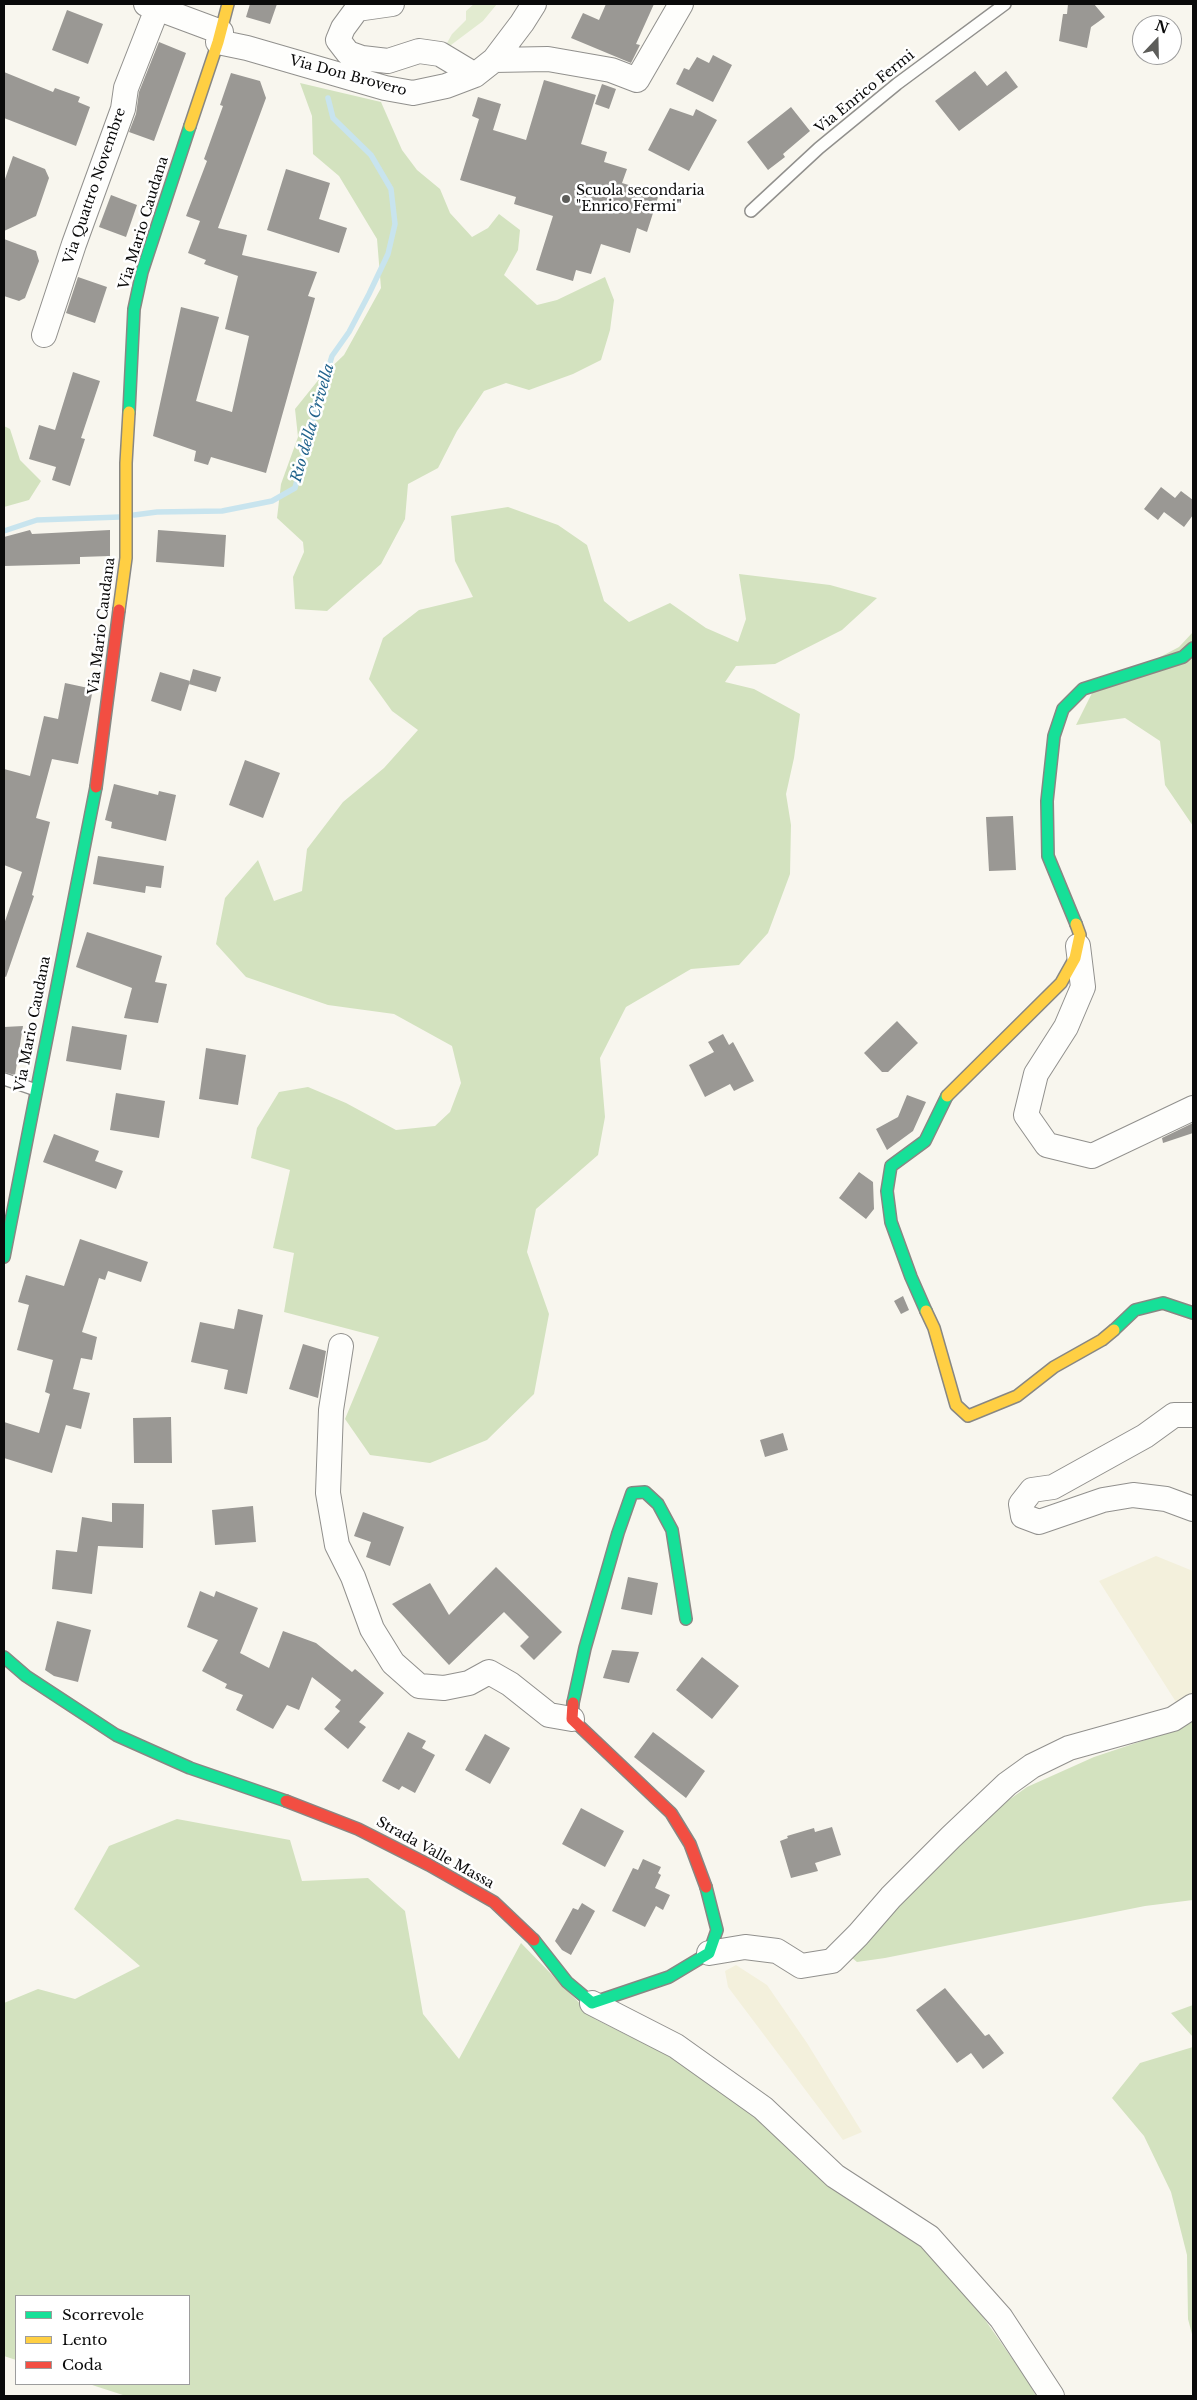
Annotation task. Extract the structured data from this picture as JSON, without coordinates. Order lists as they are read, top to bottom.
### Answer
{
  "streets": {
    "street": [
      "Via Don Brovero",
      "Via Quattro Novembre",
      "Via Mario Caudana",
      "Strada Valle Massa"
    ],
    "lane": ["Via Enrico Fermi"]
  },
  "crossings": [
    ["Via Don Brovero", "Via Quattro Novembre"],
    ["Via Don Brovero", "Via Mario Caudana"],
    ["Via Quattro Novembre", "Via Mario Caudana"]
  ],
  "water": ["Rio della Crivella"],
  "places": ["Scuola secondaria \"Enrico Fermi\""],
  "legend": ["Scorrevole", "Lento", "Coda"],
  "north": "top"
}
